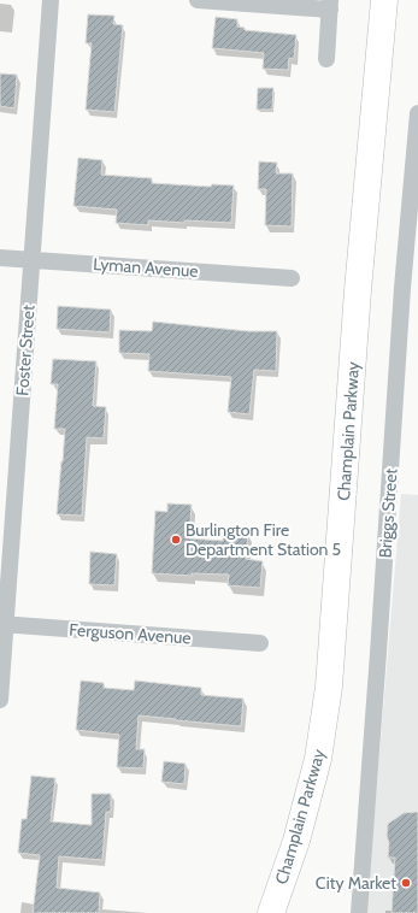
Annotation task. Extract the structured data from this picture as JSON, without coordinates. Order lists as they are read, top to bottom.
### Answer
{
  "streets": {
    "main road": ["Champlain Parkway"],
    "street": [
      "Lyman Avenue",
      "Foster Street",
      "Briggs Street",
      "Ferguson Avenue"
    ]
  },
  "crossings": [
    ["Lyman Avenue", "Foster Street"],
    ["Foster Street", "Ferguson Avenue"]
  ],
  "places": ["Burlington Fire Department Station 5", "City Market"]
}
